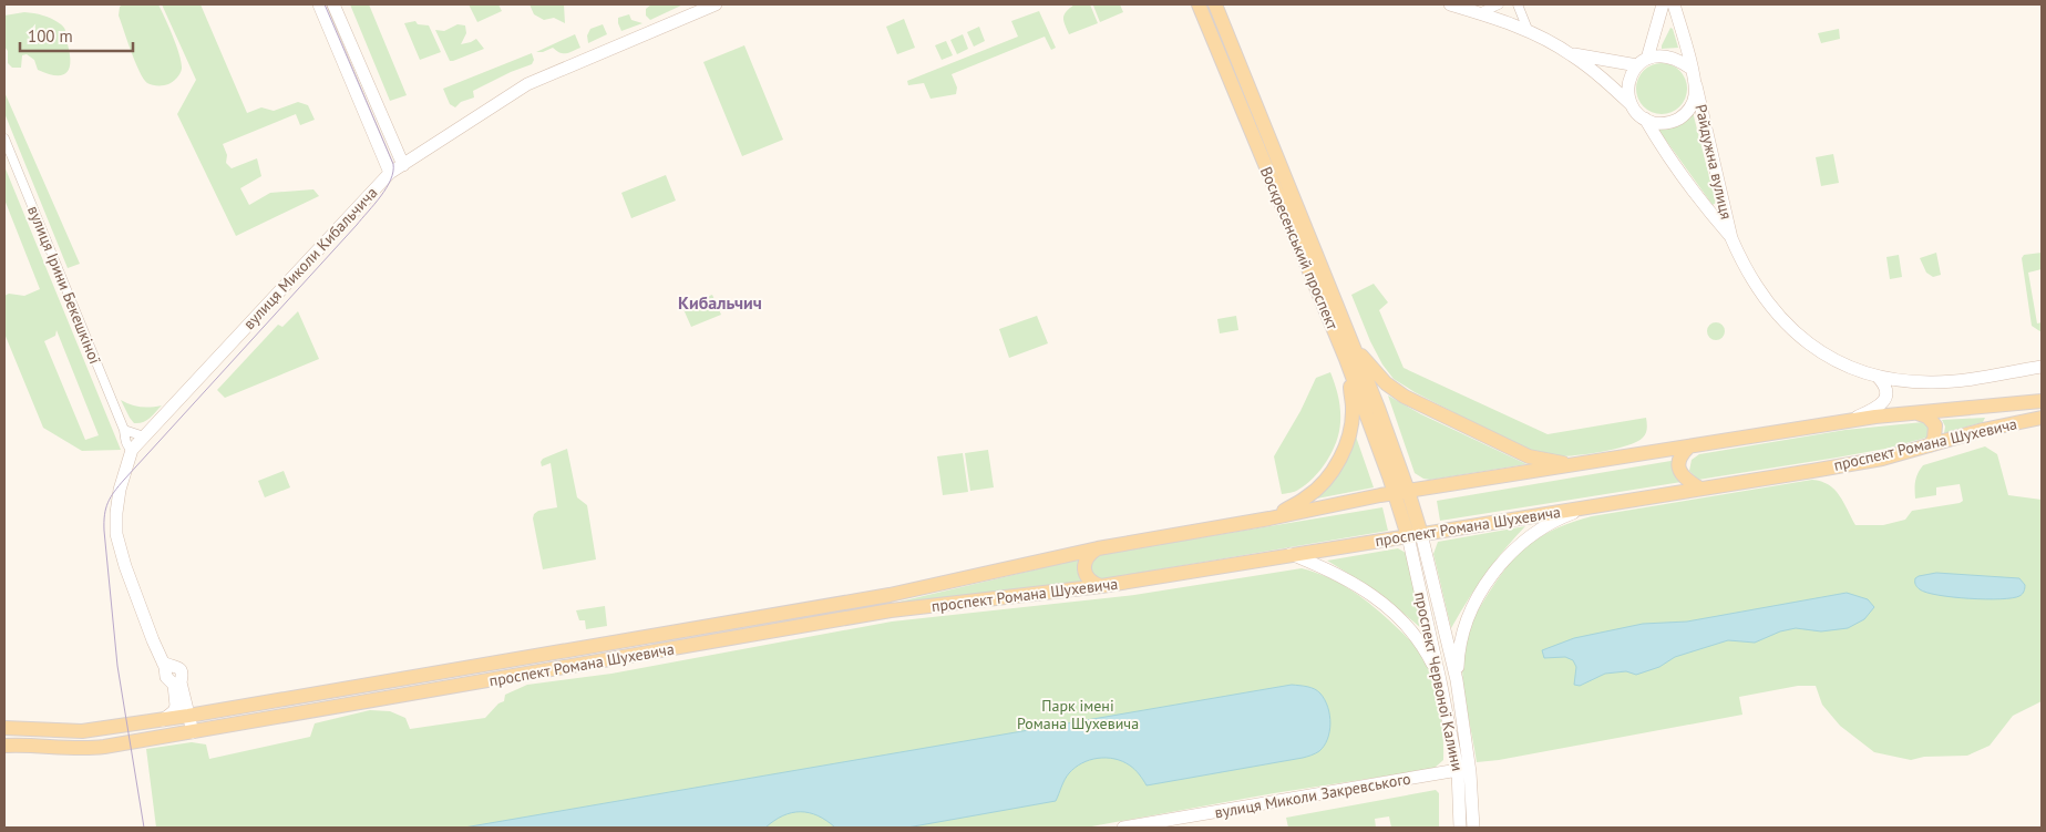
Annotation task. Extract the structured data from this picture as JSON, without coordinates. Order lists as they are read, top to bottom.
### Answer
{
  "streets": {
    "main road": ["Воскресенський проспект", "проспект Романа Шухевича"],
    "street": [
      "Райдужна вулиця",
      "вулиця Миколи Кибальчича",
      "вулиця Ірини Бекешкіної",
      "проспект Червоної Калини",
      "вулиця Миколи Закревського"
    ]
  },
  "crossings": [
    ["Воскресенський проспект", "проспект Романа Шухевича"],
    ["вулиця Миколи Кибальчича", "вулиця Ірини Бекешкіної"],
    ["вулиця Миколи Кибальчича", "проспект Романа Шухевича"],
    ["проспект Романа Шухевича", "проспект Червоної Калини"],
    ["проспект Червоної Калини", "вулиця Миколи Закревського"]
  ],
  "districts": ["Кибальчич"],
  "parks": ["Парк імені Романа Шухевича"],
  "scale_bar": "100 m"
}
